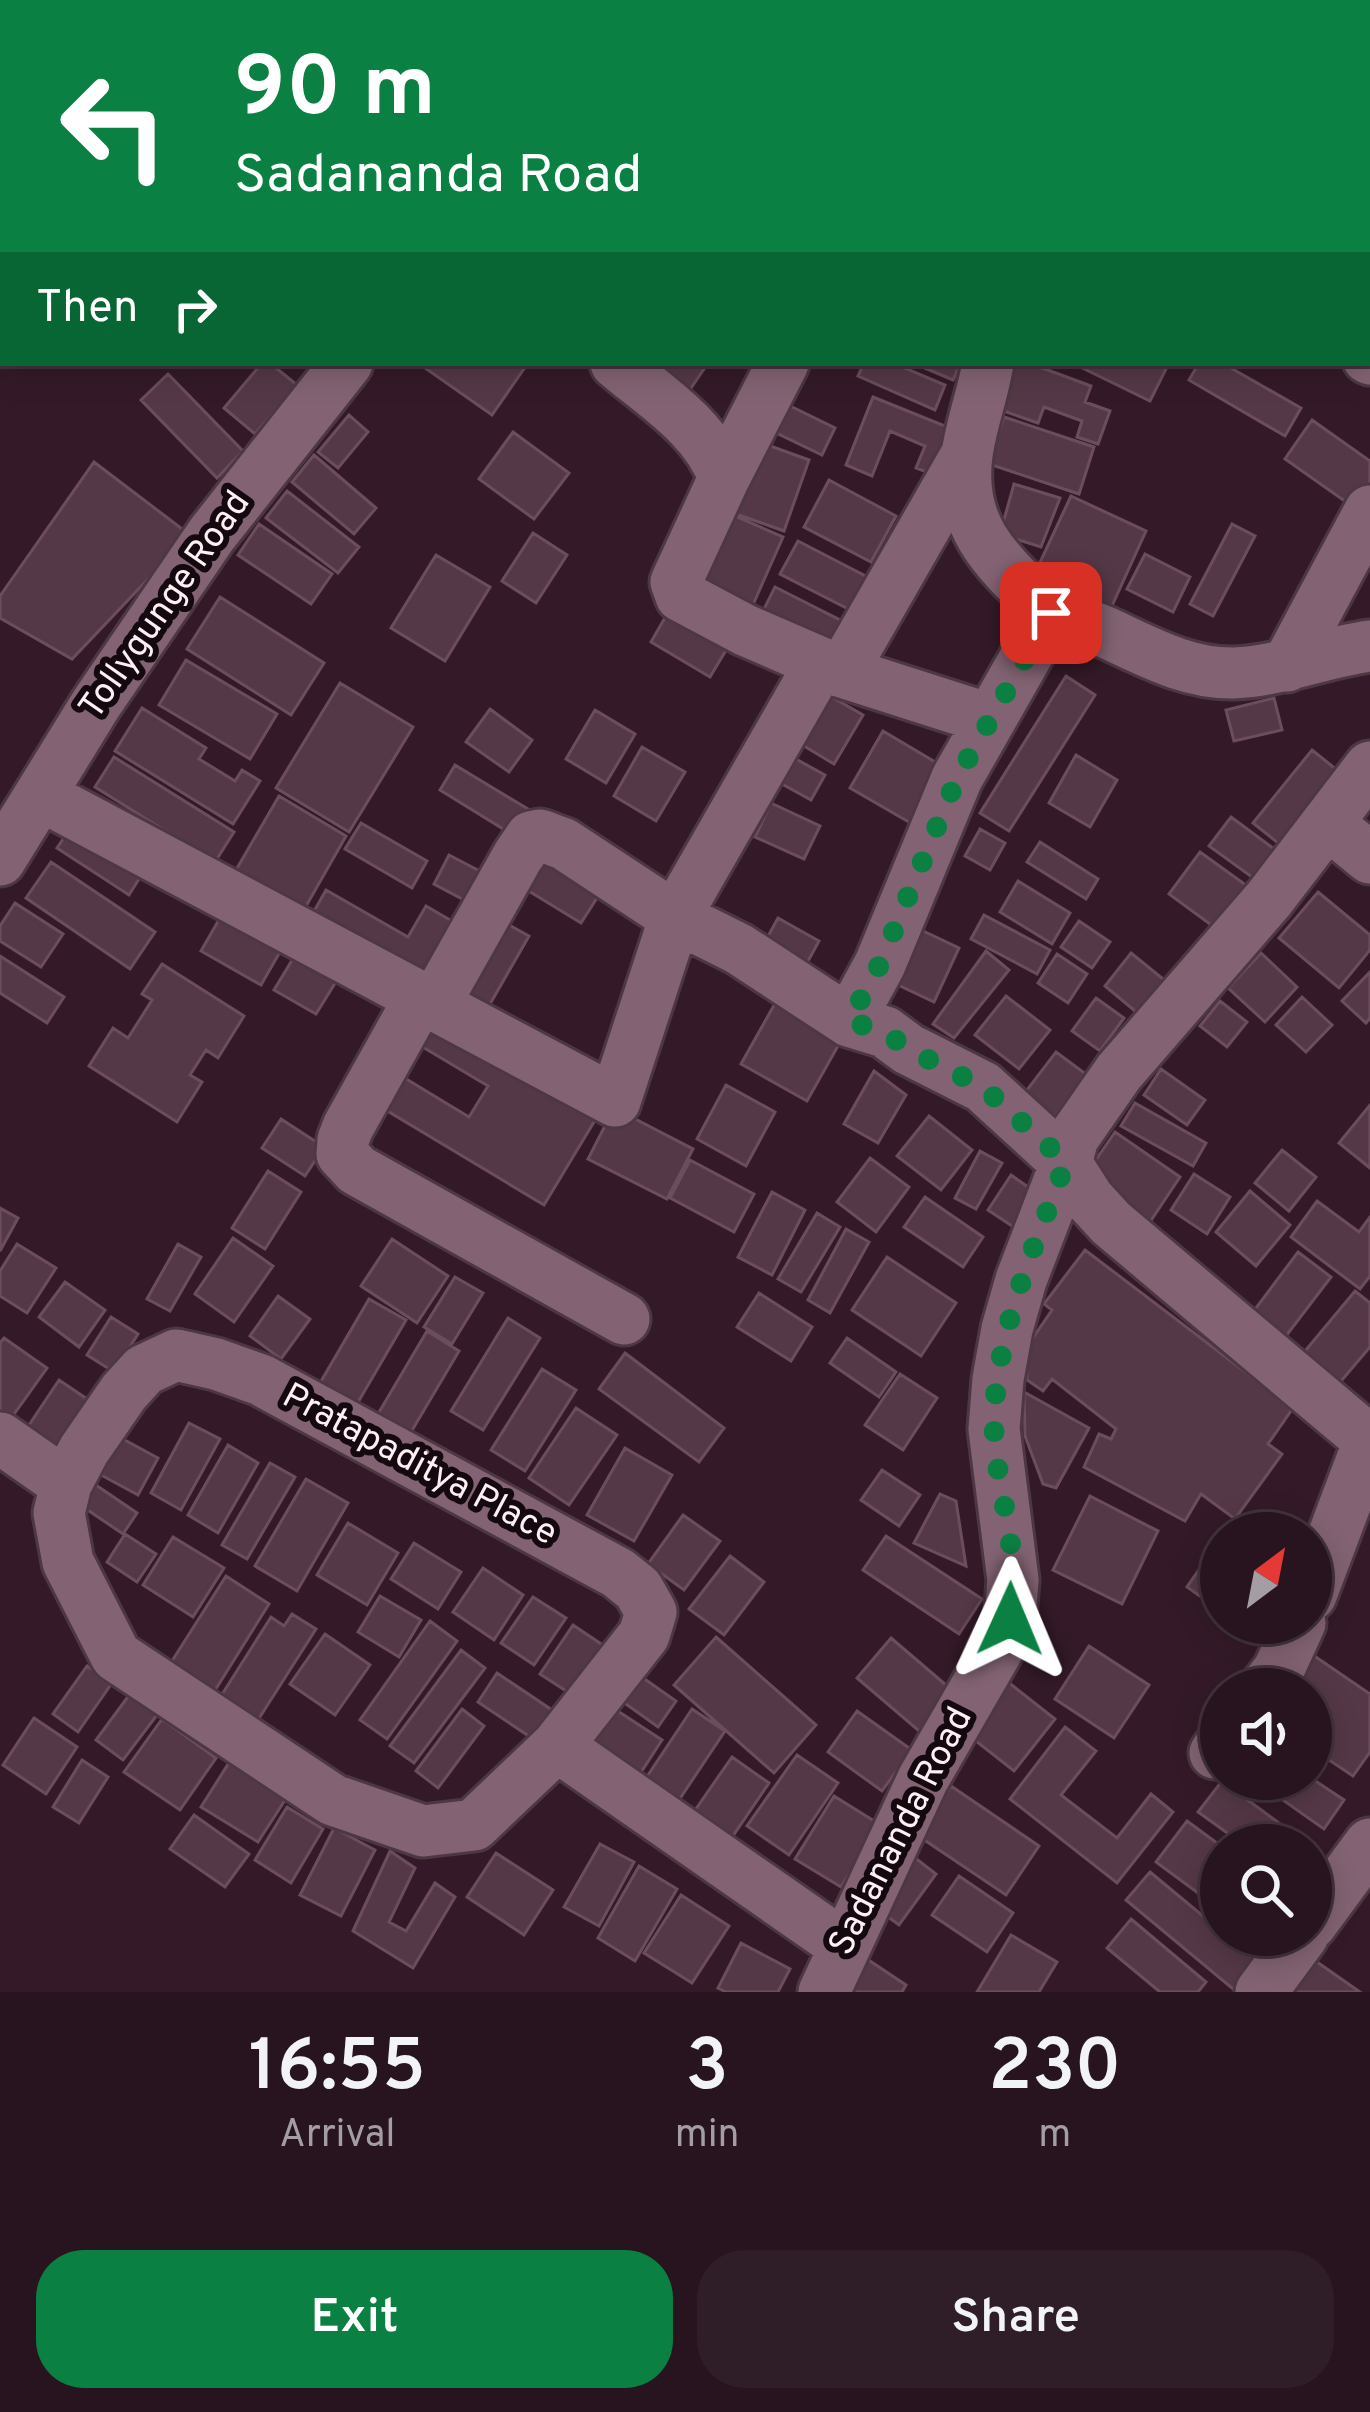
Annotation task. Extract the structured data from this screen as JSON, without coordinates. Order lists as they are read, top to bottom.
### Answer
{
  "streets": {
    "street": ["Tollygunge Road", "Pratapaditya Place", "Sadananda Road"]
  },
  "north": "top right",
  "page": {
    "turn": ["90 m", "Sadananda Road"],
    "then": "Then",
    "eta": [
      "16:55",
      "Arrival",
      "3",
      "min",
      "230",
      "m"
    ],
    "buttons": ["Exit", "Share"]
  }
}
